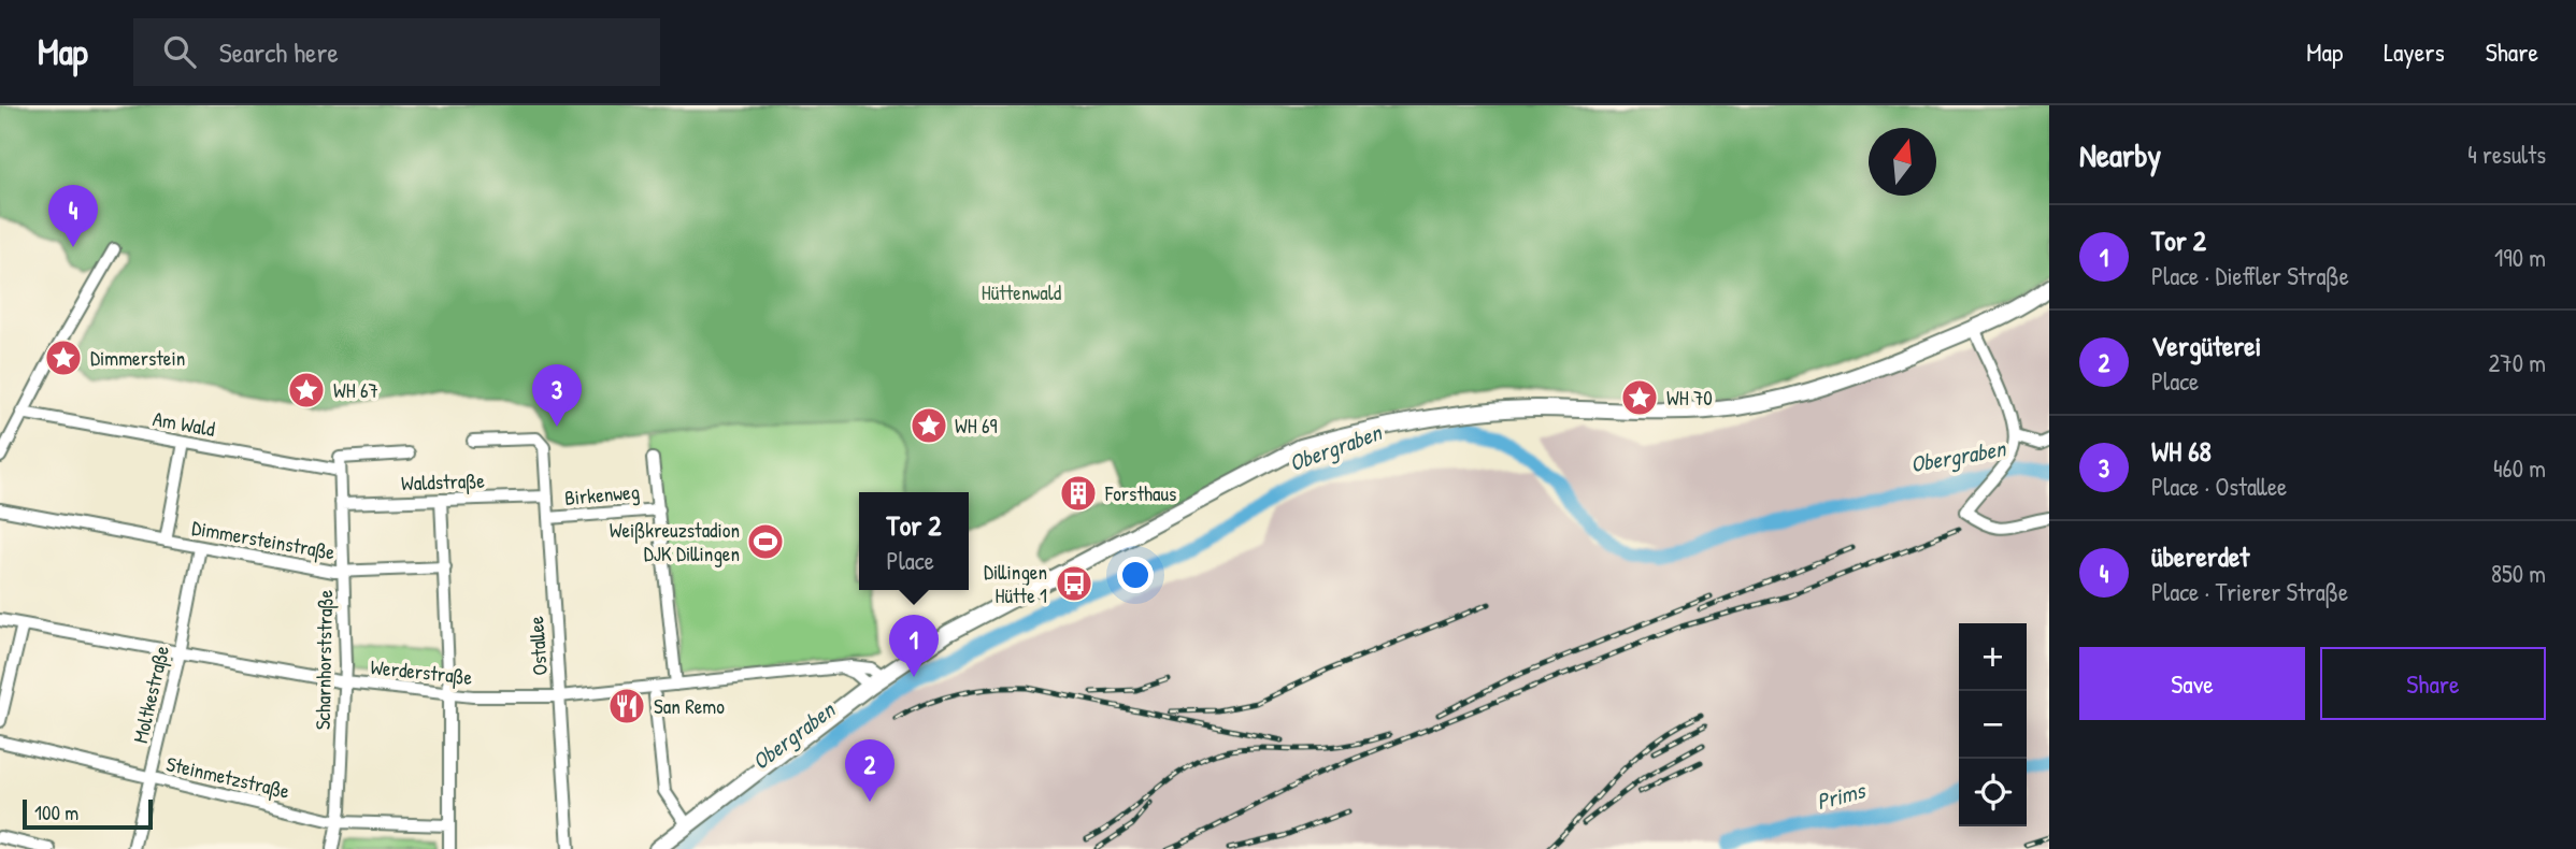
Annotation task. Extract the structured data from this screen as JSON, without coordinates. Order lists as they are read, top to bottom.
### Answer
{
  "streets": {
    "street": [
      "Am Wald",
      "Waldstraße",
      "Birkenweg",
      "Dimmersteinstraße",
      "Ostallee",
      "Scharnhorststraße",
      "Werderstraße",
      "Moltkestraße",
      "Steinmetzstraße"
    ]
  },
  "crossings": [
    ["Am Wald", "Dimmersteinstraße"],
    ["Am Wald", "Scharnhorststraße"],
    ["Waldstraße", "Ostallee"],
    ["Waldstraße", "Scharnhorststraße"],
    ["Birkenweg", "Ostallee"],
    ["Dimmersteinstraße", "Scharnhorststraße"],
    ["Dimmersteinstraße", "Moltkestraße"],
    ["Ostallee", "Werderstraße"],
    ["Scharnhorststraße", "Werderstraße"],
    ["Scharnhorststraße", "Steinmetzstraße"],
    ["Werderstraße", "Moltkestraße"],
    ["Moltkestraße", "Steinmetzstraße"]
  ],
  "water": ["Obergraben", "Prims"],
  "parks": ["Hüttenwald"],
  "places": {
    "place": [
      "Dimmerstein",
      "WH 67",
      "WH 70",
      "WH 69"
    ],
    "building": ["Forsthaus"],
    "sports": ["Weißkreuzstadion DJK Dillingen"],
    "bus stop": ["Dillingen Hütte 1"],
    "restaurant": ["San Remo"]
  },
  "scale_bar": "100 m",
  "north": "top",
  "page": {
    "header": "Map",
    "search": "Search here",
    "nav": ["Map", "Layers", "Share"],
    "heading": ["Nearby", "4 results"],
    "pins": [
      "4",
      "3",
      "1",
      "2"
    ],
    "list": [
      {
        "mark": "1",
        "name": "Tor 2",
        "note": "Place · Dieffler Straße",
        "value": "190 m"
      },
      {
        "mark": "2",
        "name": "Vergüterei",
        "note": "Place",
        "value": "270 m"
      },
      {
        "mark": "3",
        "name": "WH 68",
        "note": "Place · Ostallee",
        "value": "460 m"
      },
      {
        "mark": "4",
        "name": "übererdet",
        "note": "Place · Trierer Straße",
        "value": "850 m"
      }
    ],
    "popup": ["Tor 2", "Place"],
    "map_buttons": ["+", "−"],
    "buttons": ["Save", "Share"],
    "scale": "100 m"
  }
}
